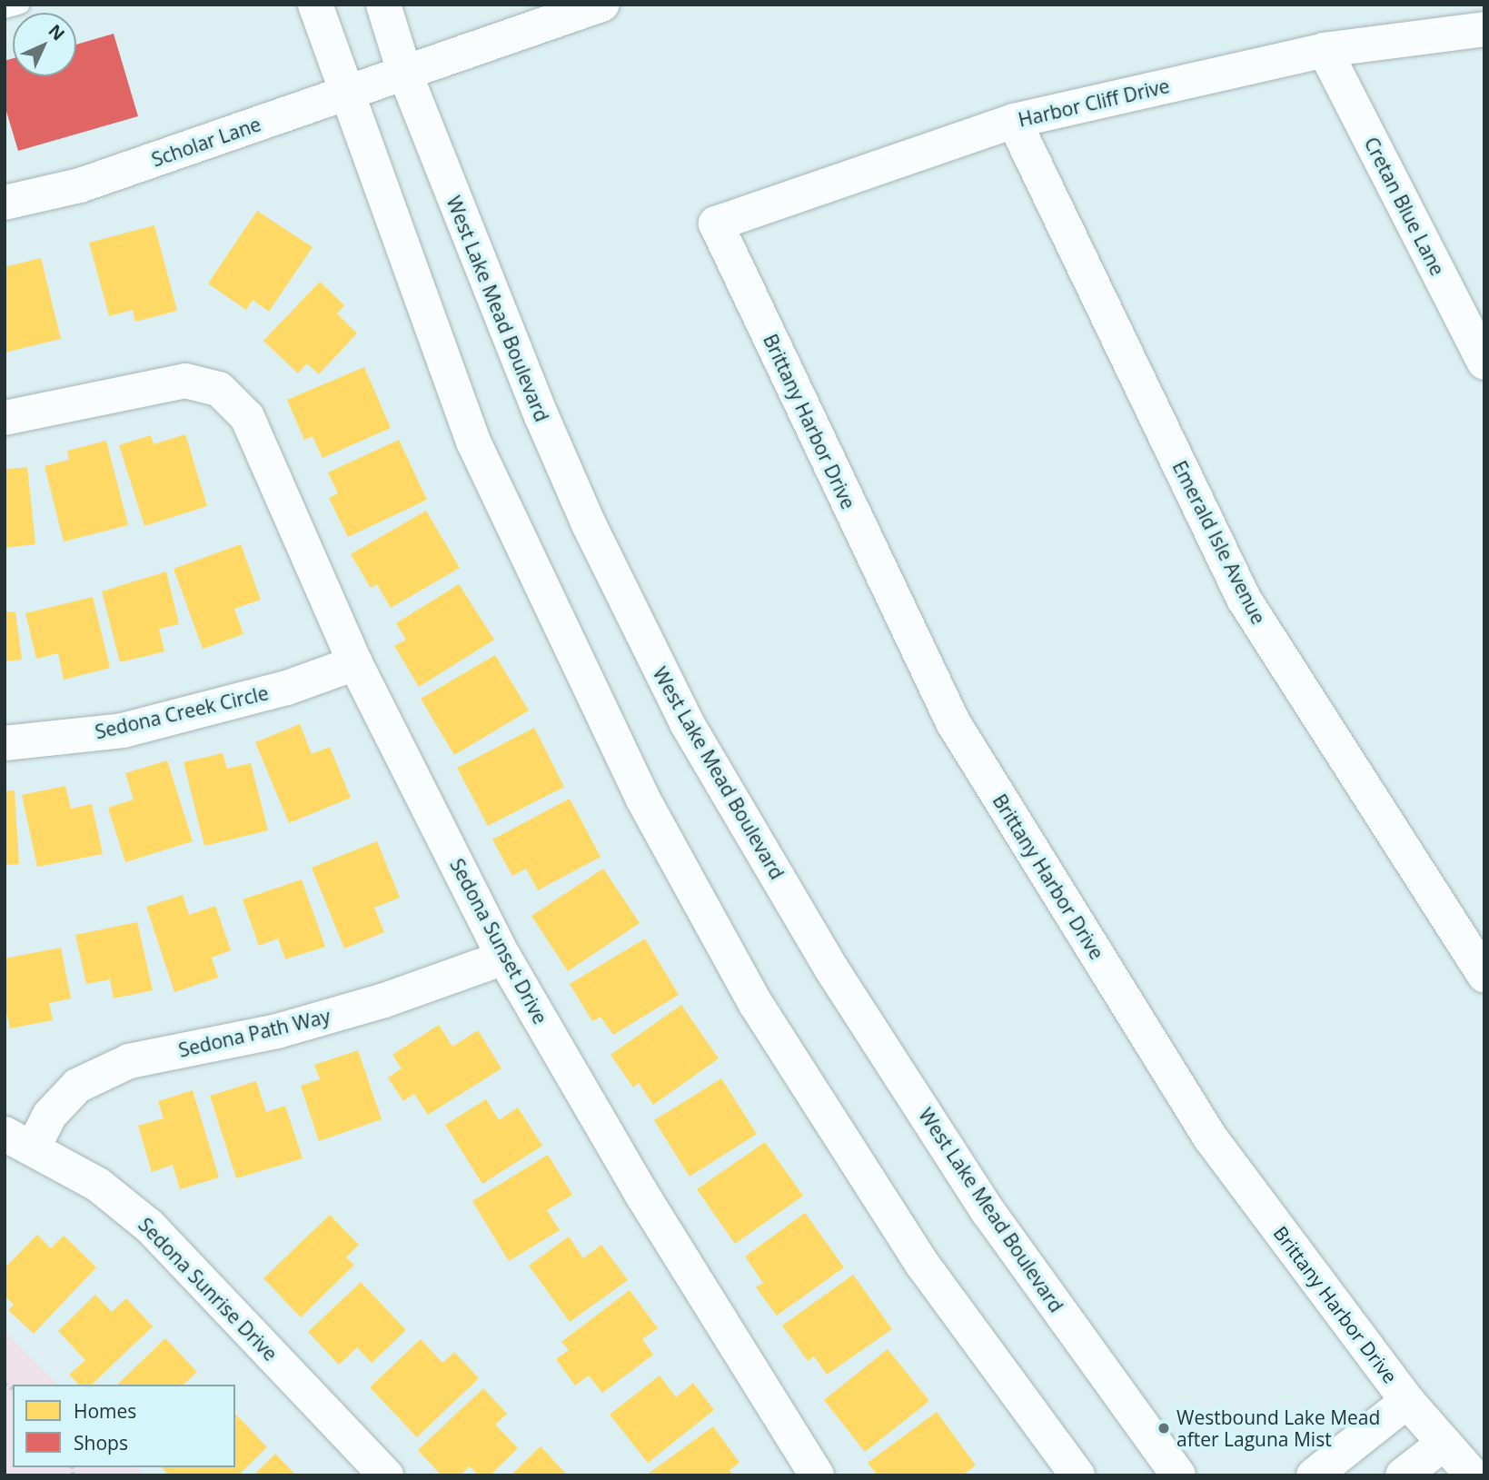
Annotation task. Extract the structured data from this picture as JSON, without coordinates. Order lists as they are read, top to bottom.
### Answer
{
  "streets": {
    "street": [
      "Harbor Cliff Drive",
      "Scholar Lane",
      "Cretan Blue Lane",
      "West Lake Mead Boulevard",
      "Brittany Harbor Drive",
      "Emerald Isle Avenue",
      "Sedona Creek Circle",
      "Sedona Sunset Drive",
      "Sedona Path Way",
      "Sedona Sunrise Drive"
    ]
  },
  "crossings": [
    ["Harbor Cliff Drive", "Cretan Blue Lane"],
    ["Harbor Cliff Drive", "Brittany Harbor Drive"],
    ["Harbor Cliff Drive", "Emerald Isle Avenue"],
    ["Scholar Lane", "West Lake Mead Boulevard"],
    ["Sedona Creek Circle", "Sedona Sunset Drive"],
    ["Sedona Sunset Drive", "Sedona Path Way"],
    ["Sedona Path Way", "Sedona Sunrise Drive"]
  ],
  "places": ["Westbound Lake Mead after Laguna Mist"],
  "legend": ["Homes", "Shops"],
  "north": "top right"
}
